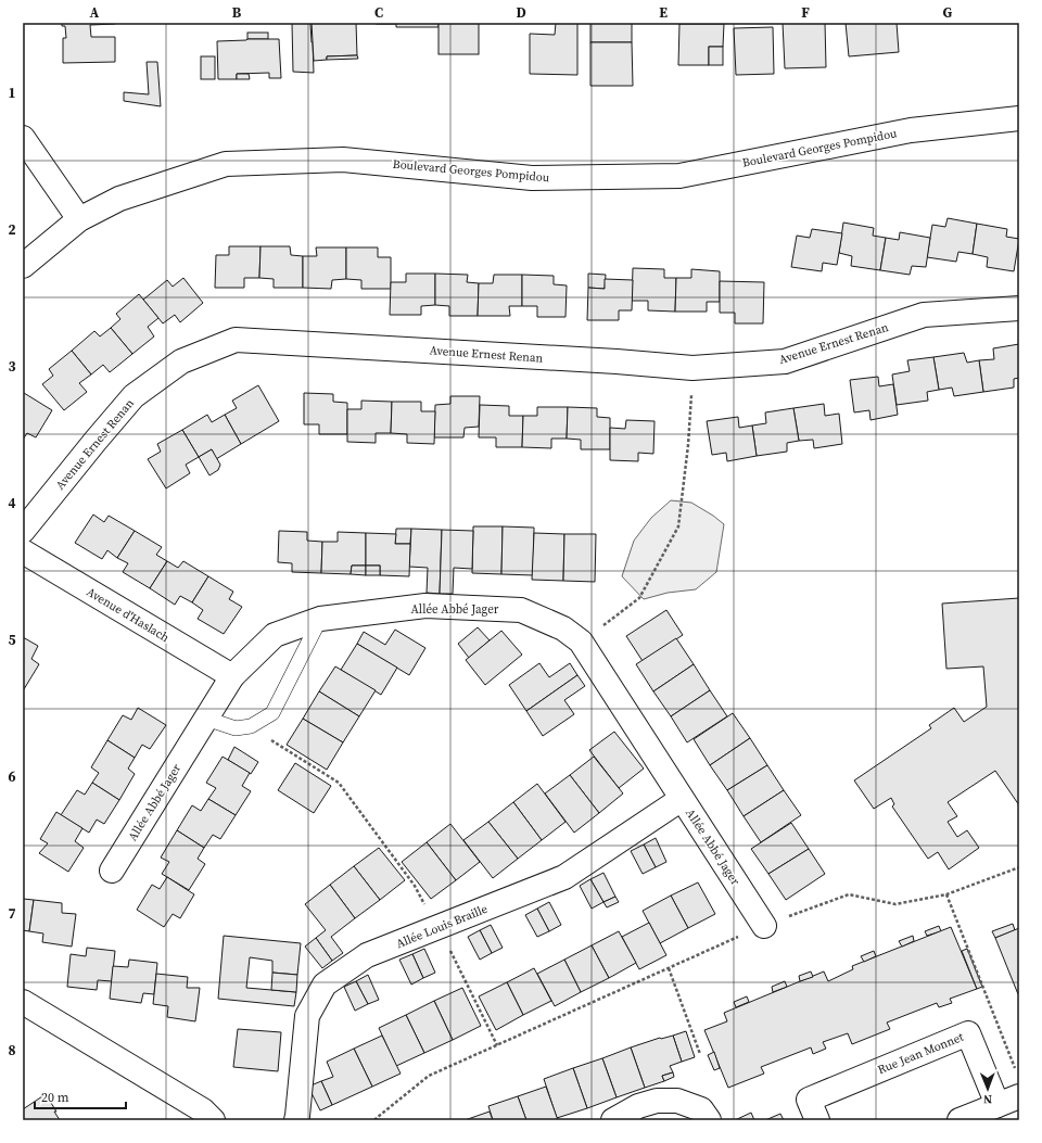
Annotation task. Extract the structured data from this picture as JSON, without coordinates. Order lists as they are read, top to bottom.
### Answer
{
  "streets": {
    "street": [
      "Boulevard Georges Pompidou",
      "Avenue Ernest Renan",
      "Allée Abbé Jager",
      "Avenue d'Haslach",
      "Allée Louis Braille",
      "Rue Jean Monnet"
    ]
  },
  "crossings": [
    ["Allée Abbé Jager", "Avenue d'Haslach"],
    ["Allée Abbé Jager", "Allée Louis Braille"]
  ],
  "scale_bar": "20 m",
  "north": "bottom",
  "grid": {
    "columns": [
      "A",
      "B",
      "C",
      "D",
      "E",
      "F",
      "G"
    ],
    "rows": [
      "1",
      "2",
      "3",
      "4",
      "5",
      "6",
      "7",
      "8"
    ]
  }
}
